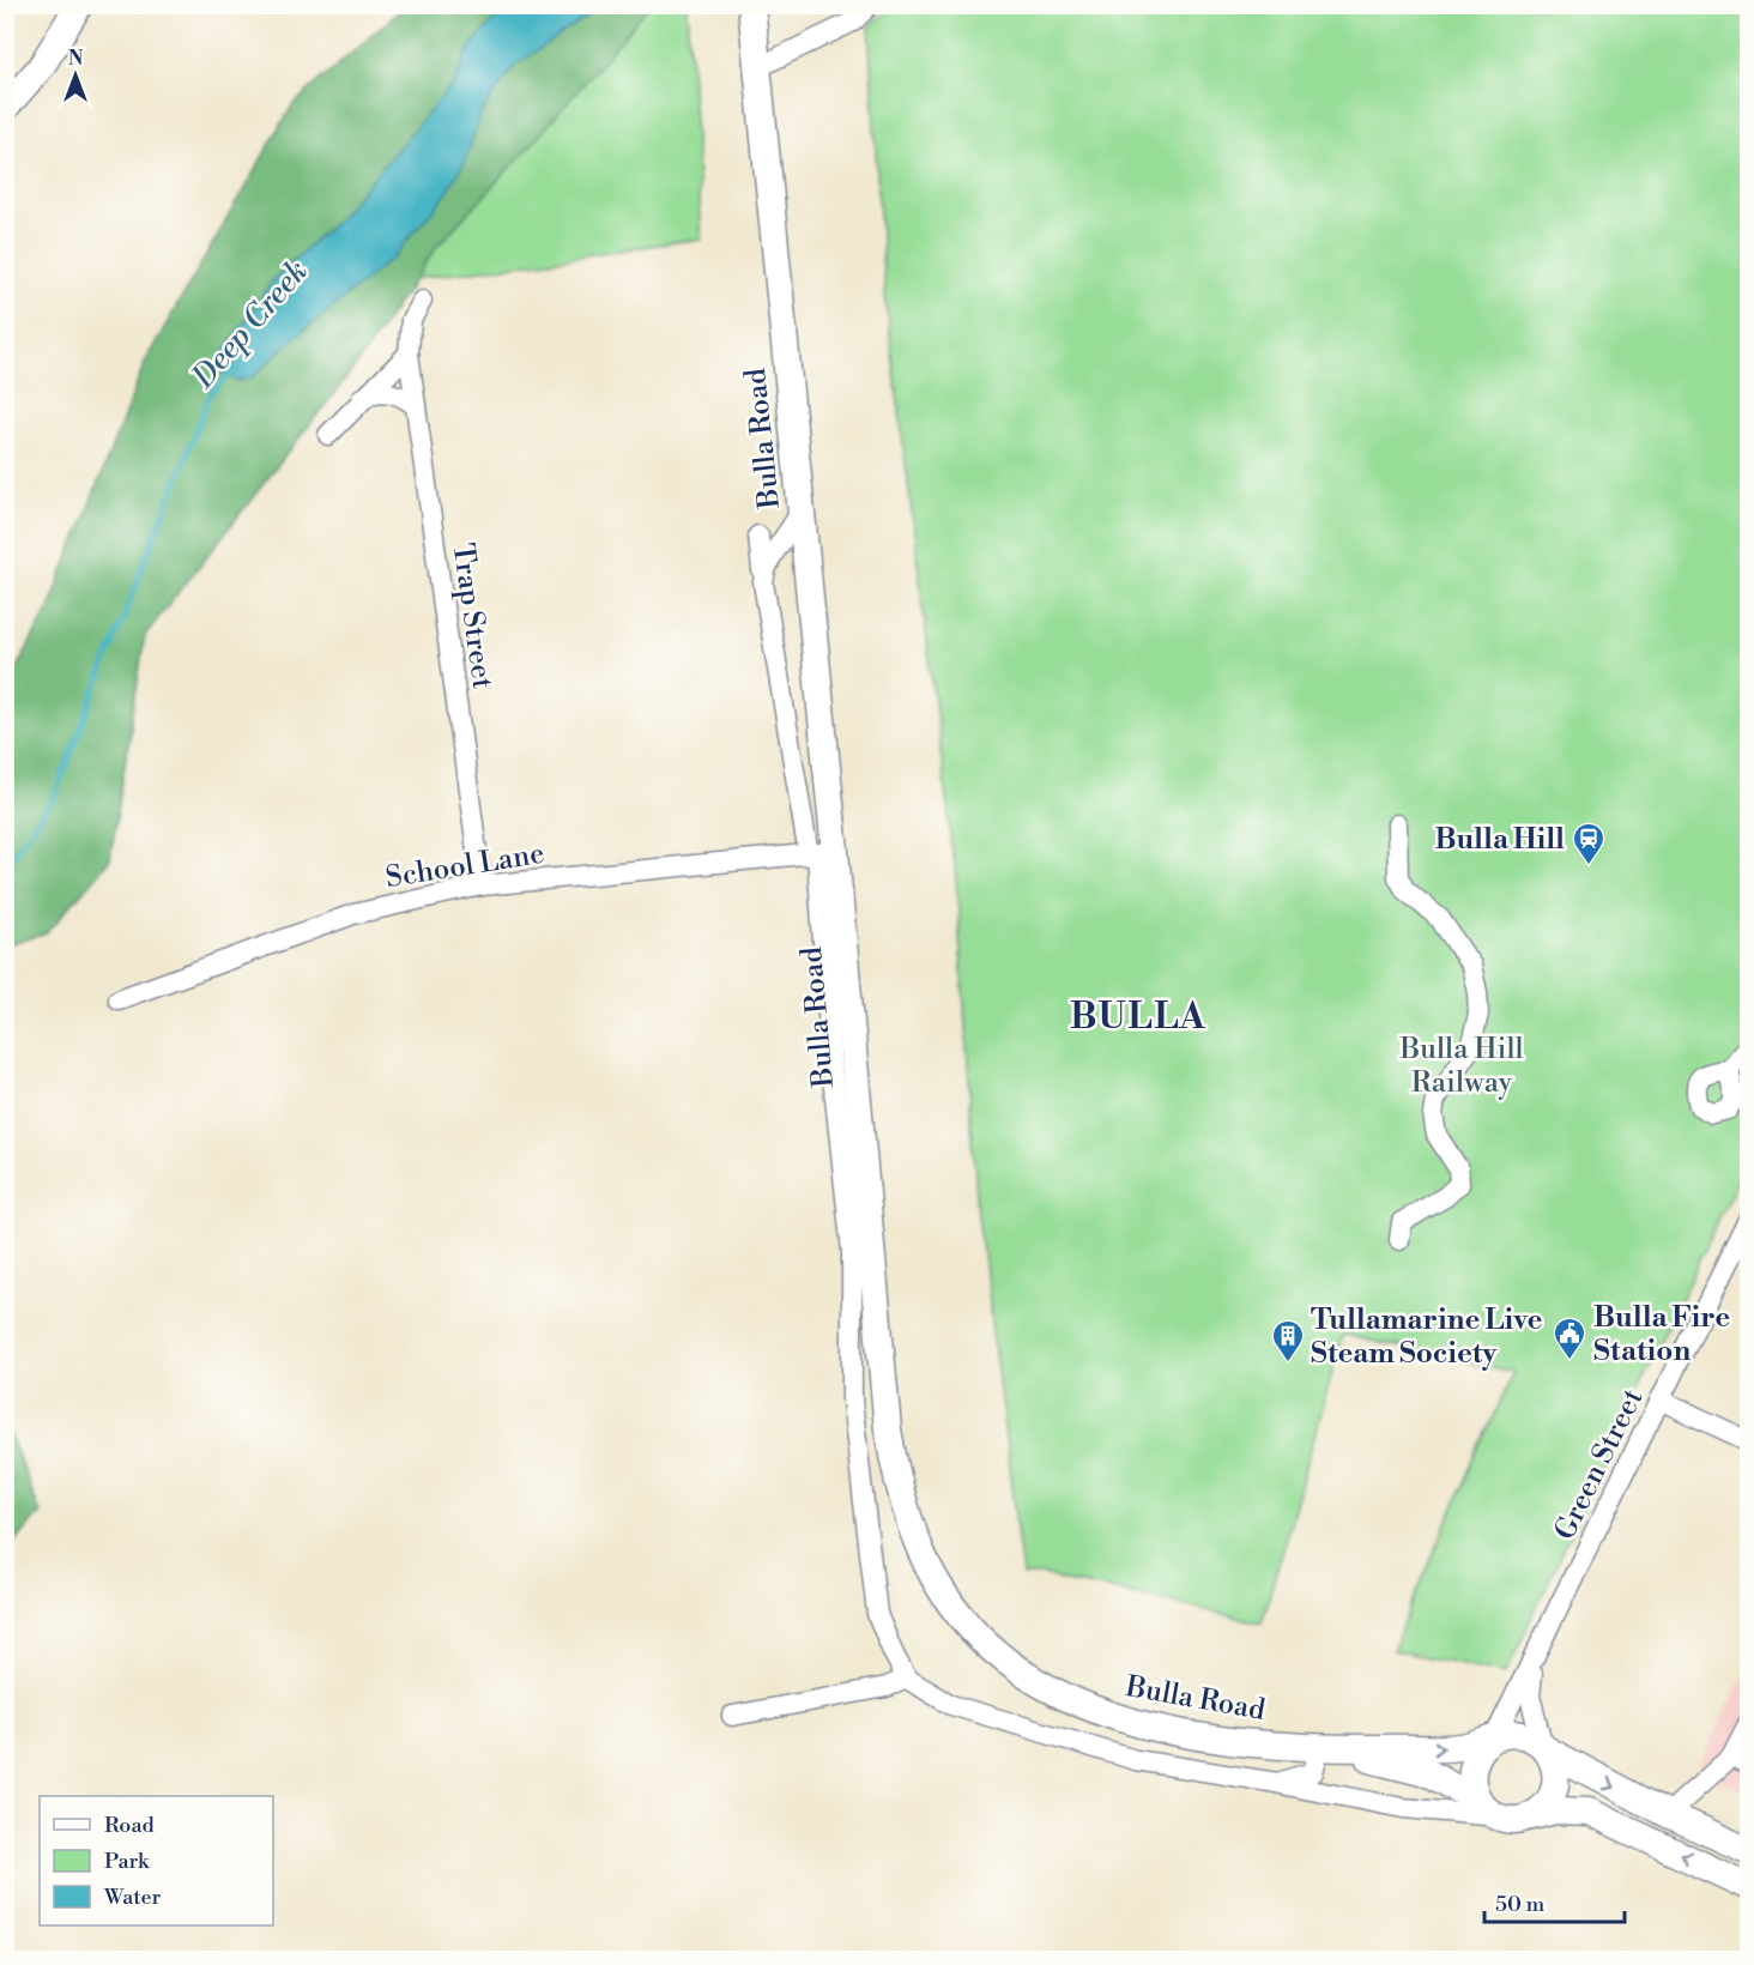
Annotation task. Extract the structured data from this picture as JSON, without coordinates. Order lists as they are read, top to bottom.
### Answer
{
  "streets": {
    "main road": ["Bulla Road"],
    "street": ["Trap Street", "School Lane", "Green Street"]
  },
  "crossings": [
    ["Bulla Road", "School Lane"],
    ["Bulla Road", "Green Street"],
    ["Trap Street", "School Lane"]
  ],
  "districts": ["BULLA"],
  "water": ["Deep Creek"],
  "parks": ["Bulla Hill Railway"],
  "places": {
    "station": ["Bulla Hill"],
    "public building": ["Bulla Fire Station"],
    "building": ["Tullamarine Live Steam Society"]
  },
  "legend": ["Road", "Park", "Water"],
  "scale_bar": "50 m",
  "north": "top"
}
